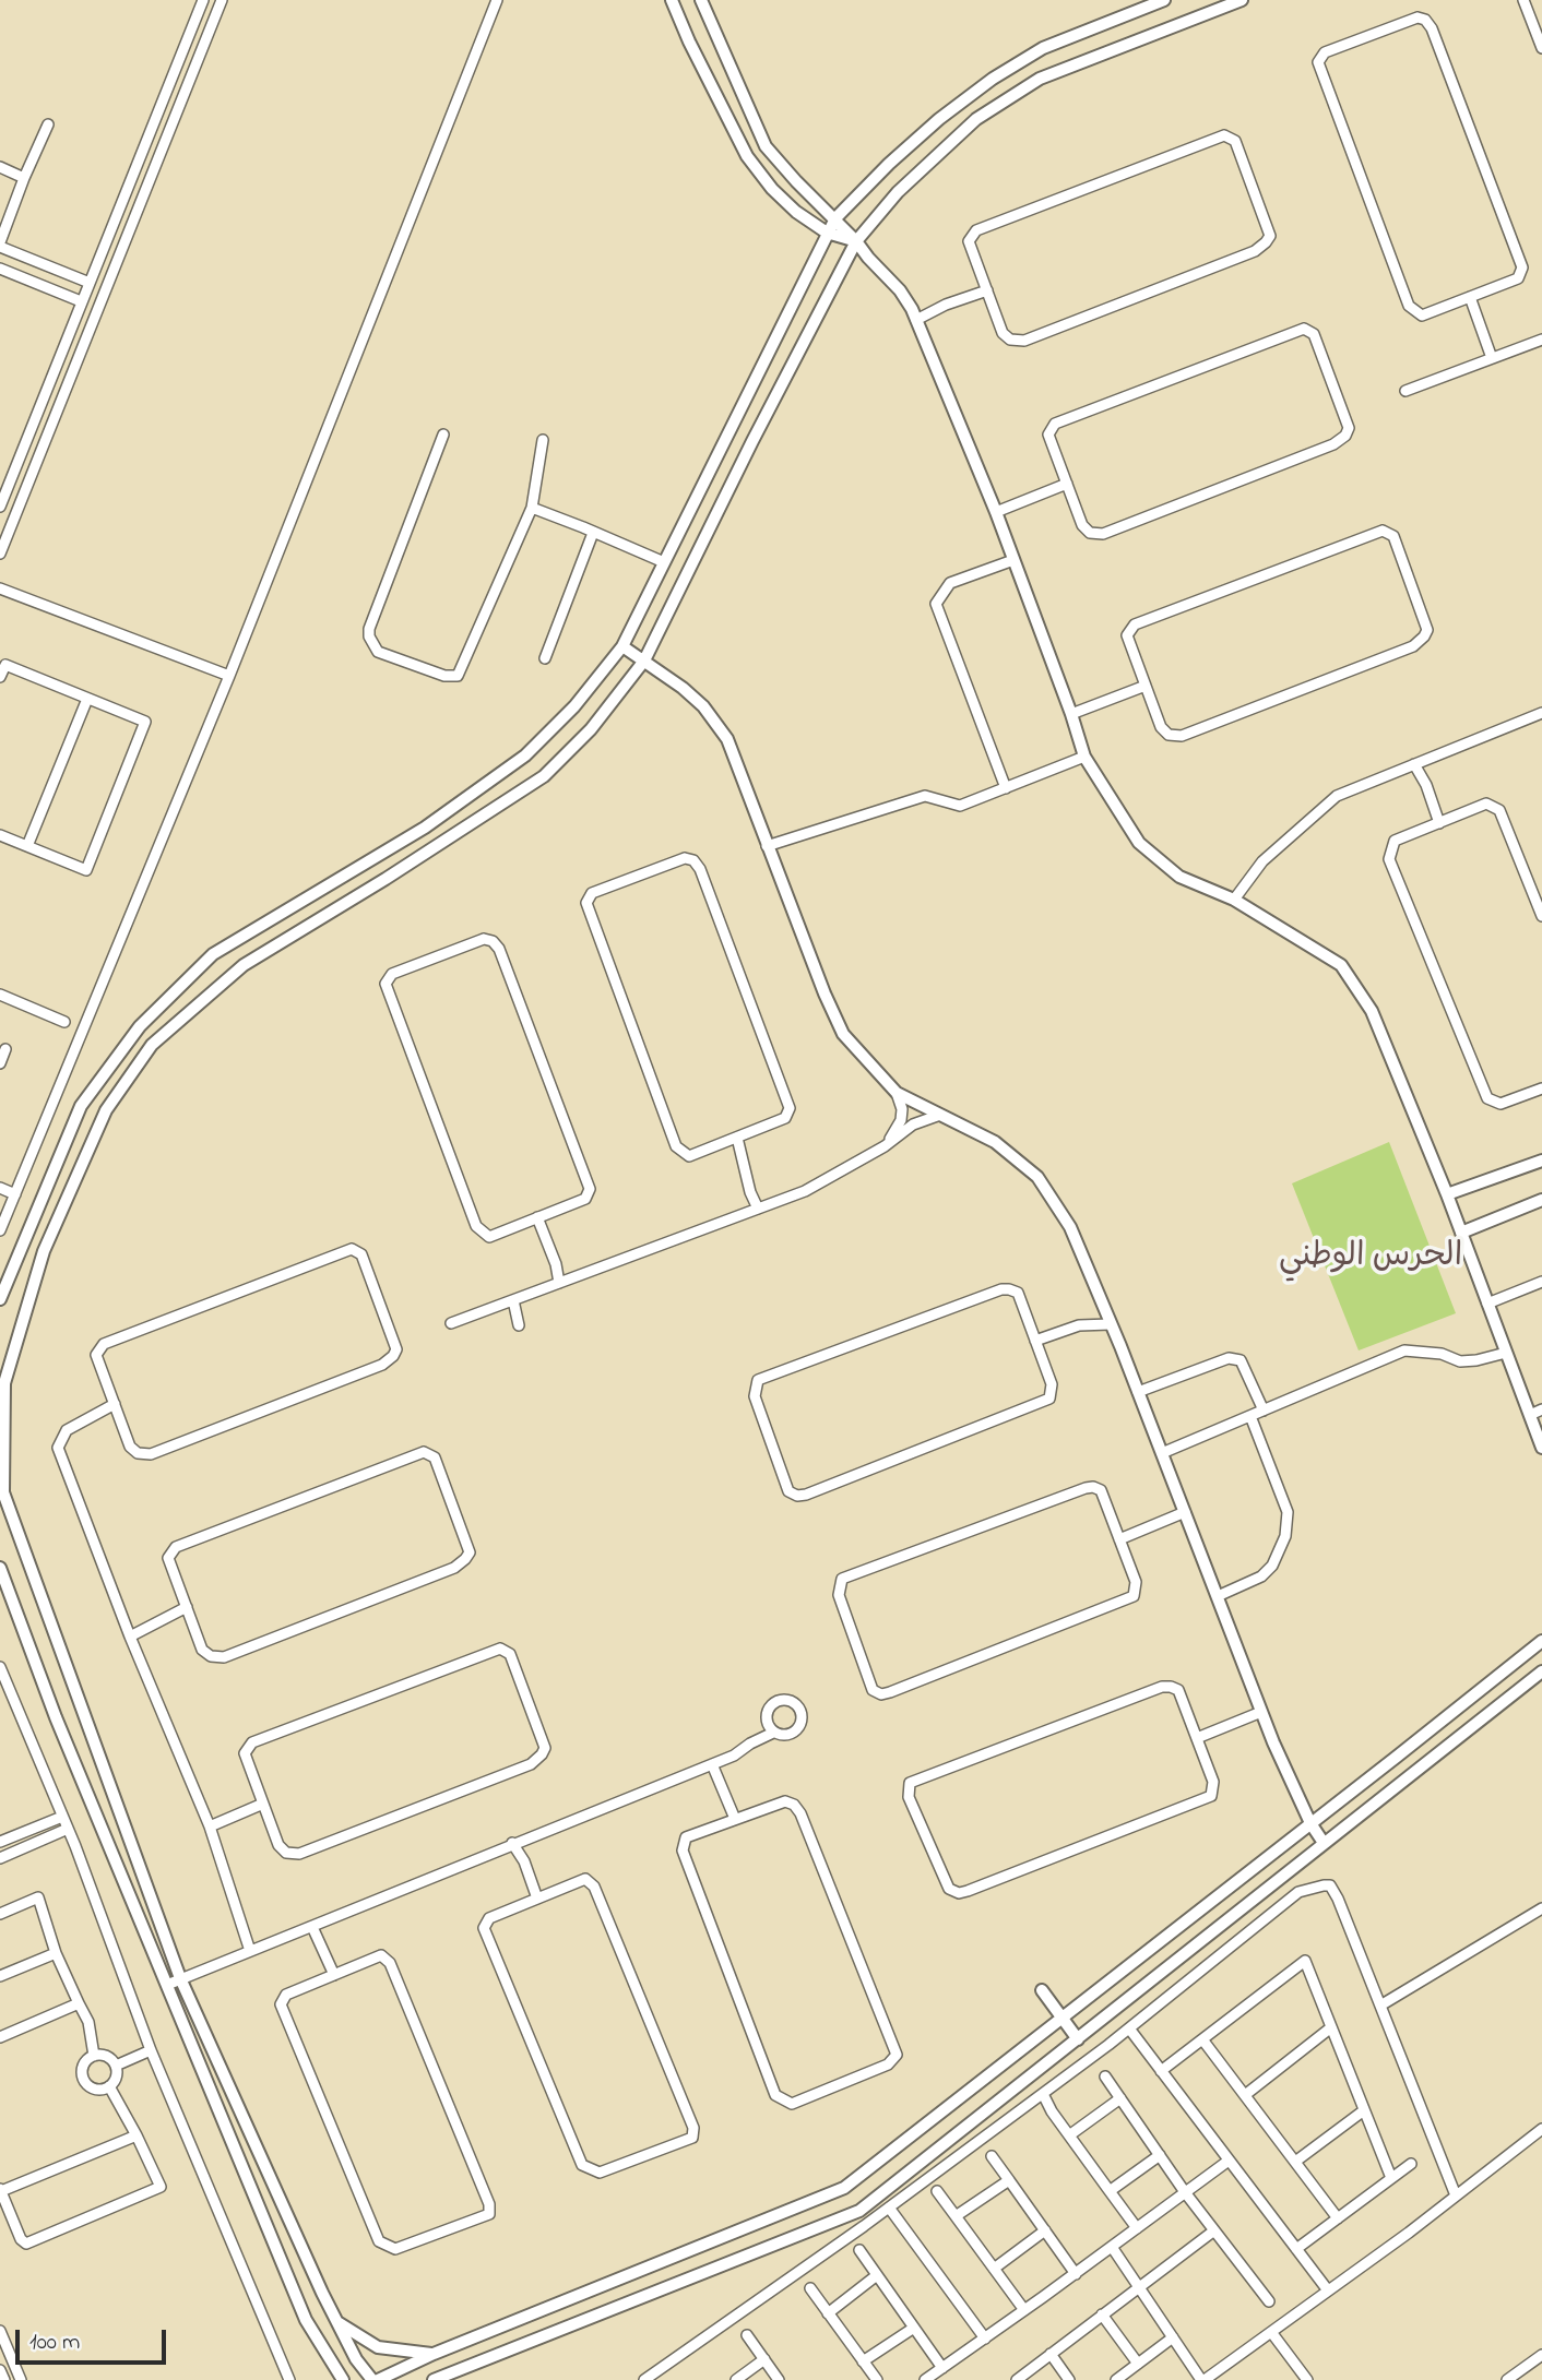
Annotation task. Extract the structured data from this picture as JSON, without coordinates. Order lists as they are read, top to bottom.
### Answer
{
  "districts": ["الحرس الوطني"],
  "scale_bar": "100 m"
}
